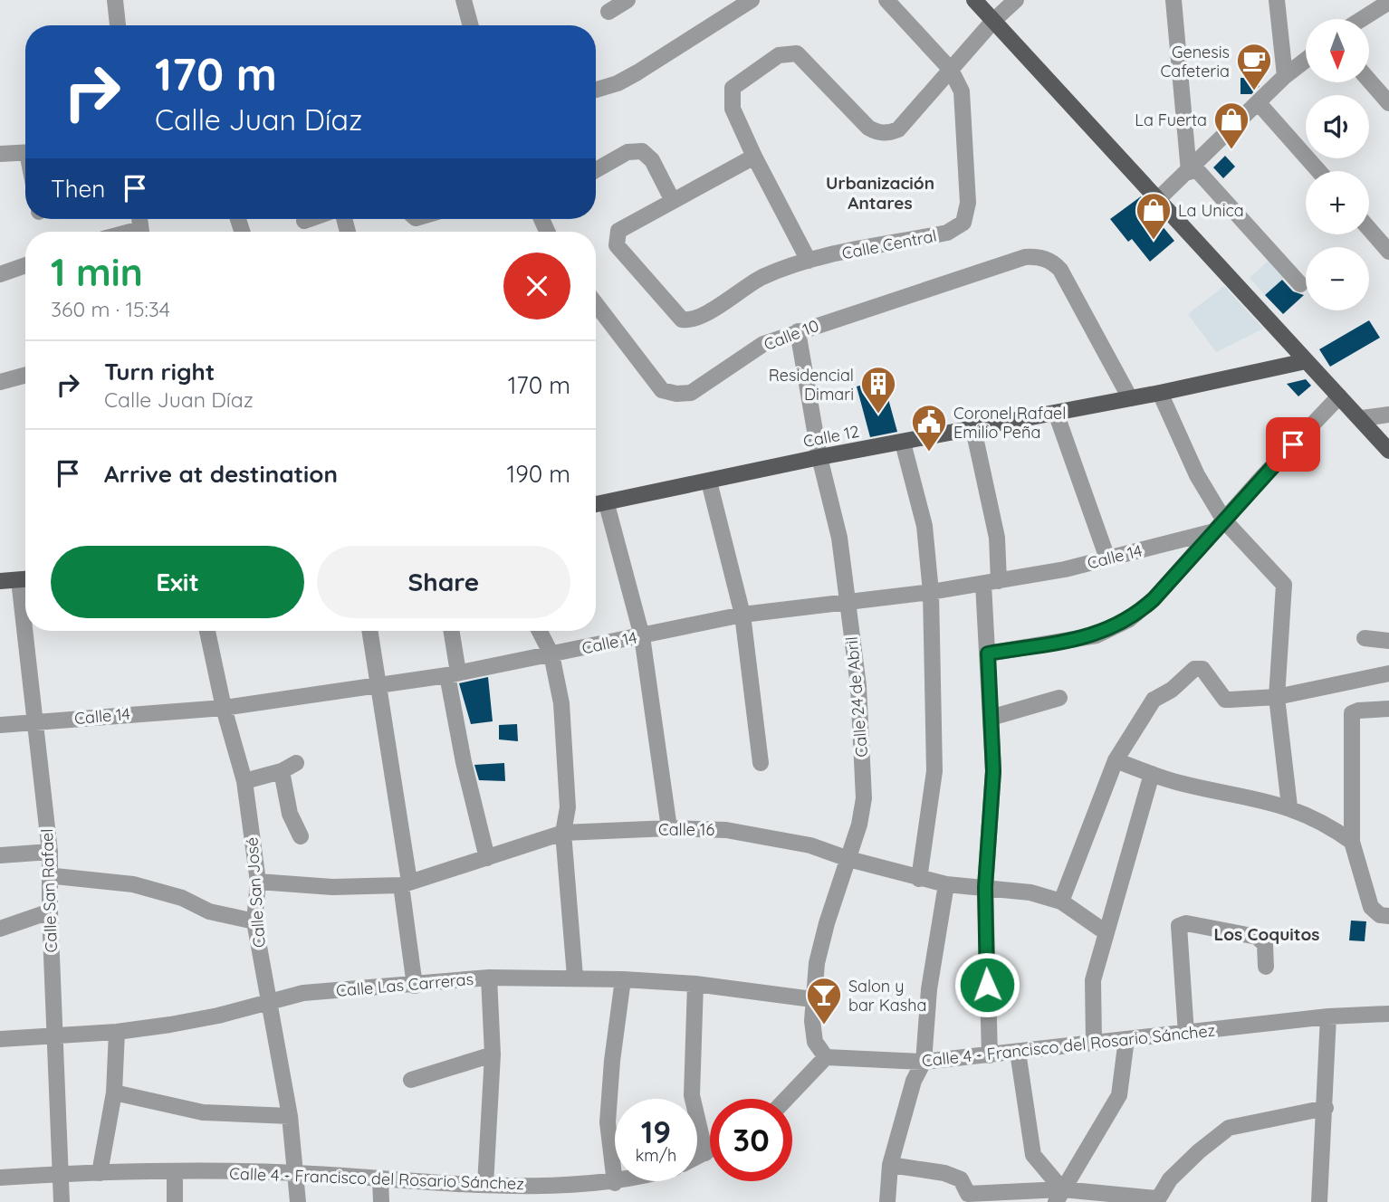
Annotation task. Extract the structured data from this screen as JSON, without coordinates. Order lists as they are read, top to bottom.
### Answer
{
  "streets": {
    "main road": ["Calle 12"],
    "street": [
      "Calle Central",
      "Calle 10",
      "Calle 14",
      "Calle 24 de Abril",
      "Calle 16",
      "Calle San Rafael",
      "Calle San José",
      "Calle Las Carreras",
      "Calle 4 - Francisco del Rosario Sánchez"
    ]
  },
  "crossings": [
    ["Calle 10", "Calle 12"],
    ["Calle 10", "Calle 24 de Abril"],
    ["Calle 12", "Calle 24 de Abril"],
    ["Calle 14", "Calle 24 de Abril"],
    ["Calle 14", "Calle San Rafael"],
    ["Calle 14", "Calle San José"],
    ["Calle 24 de Abril", "Calle 16"],
    ["Calle 24 de Abril", "Calle Las Carreras"],
    ["Calle 24 de Abril", "Calle 4 - Francisco del Rosario Sánchez"],
    ["Calle 16", "Calle San José"],
    ["Calle San Rafael", "Calle Las Carreras"],
    ["Calle San Rafael", "Calle 4 - Francisco del Rosario Sánchez"],
    ["Calle San José", "Calle Las Carreras"],
    ["Calle San José", "Calle 4 - Francisco del Rosario Sánchez"]
  ],
  "districts": ["Urbanización Antares", "Los Coquitos"],
  "places": {
    "cafe": ["Genesis Cafeteria"],
    "shop": ["La Fuerta", "La Unica"],
    "building": ["Residencial Dimari"],
    "public building": ["Coronel Rafael Emilio Peña"],
    "bar": ["Salon y bar Kasha"]
  },
  "north": "bottom",
  "page": {
    "map_buttons": ["+", "−"],
    "turn": ["170 m", "Calle Juan Díaz"],
    "then": "Then",
    "heading": ["1 min", "360 m · 15:34"],
    "list": [
      {
        "name": "Turn right",
        "note": "Calle Juan Díaz",
        "value": "170 m"
      },
      {
        "name": "Arrive at destination",
        "value": "190 m"
      }
    ],
    "buttons": ["Exit", "Share"],
    "speed": "19 km/h",
    "limit": "30"
  }
}
